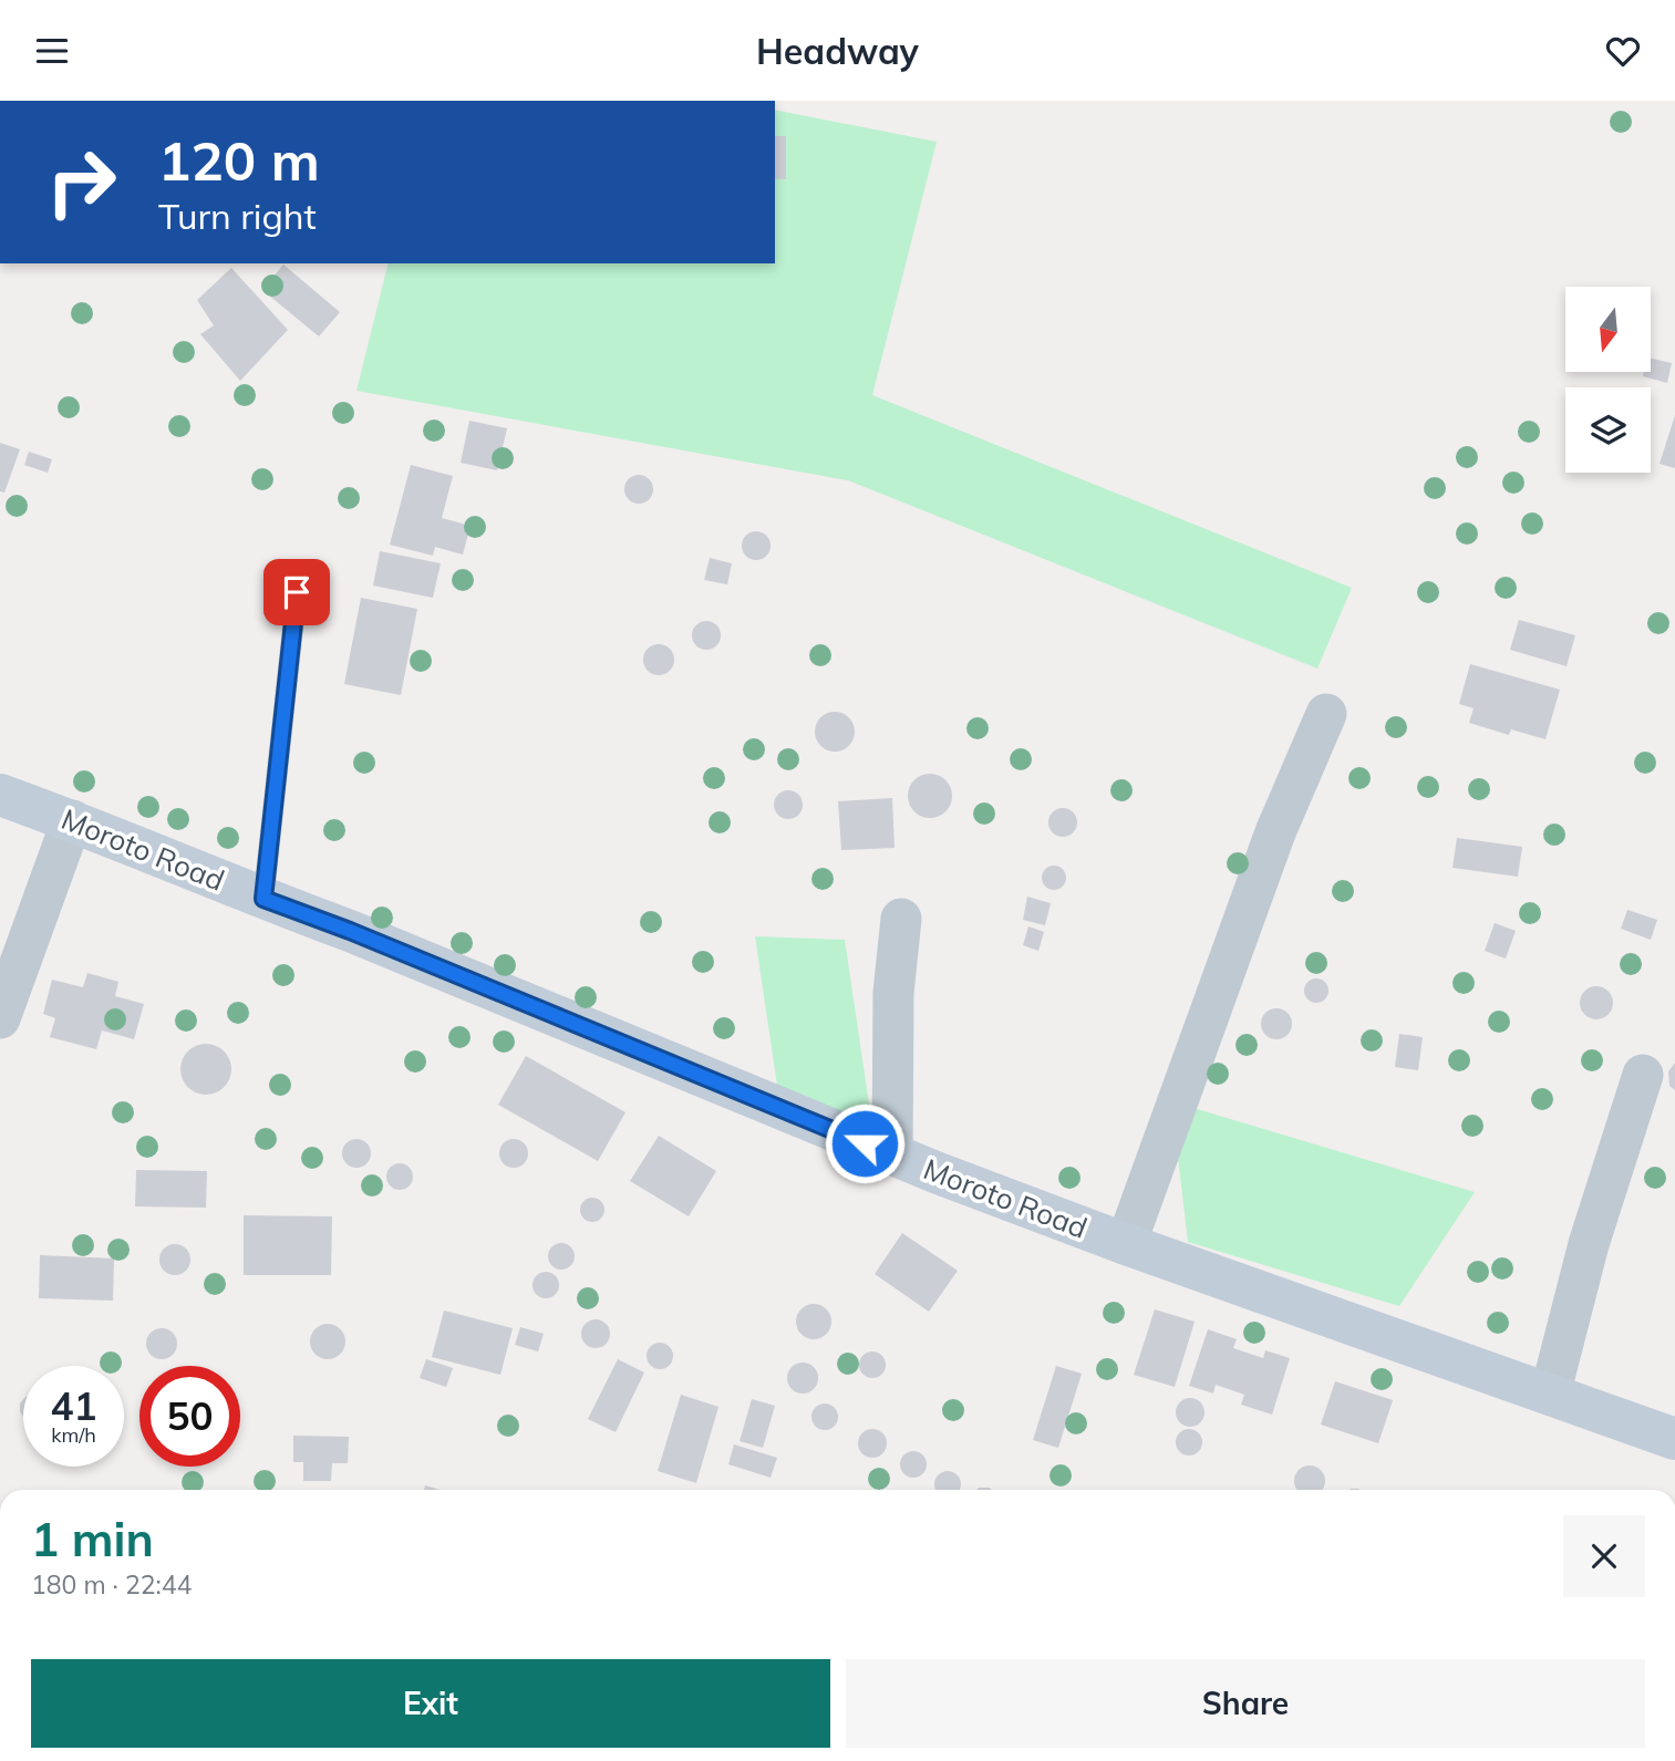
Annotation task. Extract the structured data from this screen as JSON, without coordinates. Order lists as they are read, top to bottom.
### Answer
{
  "streets": {
    "main road": ["Moroto Road"]
  },
  "north": "bottom",
  "page": {
    "header": "Headway",
    "turn": ["120 m", "Turn right"],
    "speed": "41 km/h",
    "limit": "50",
    "heading": ["1 min", "180 m · 22:44"],
    "buttons": ["Exit", "Share"]
  }
}
